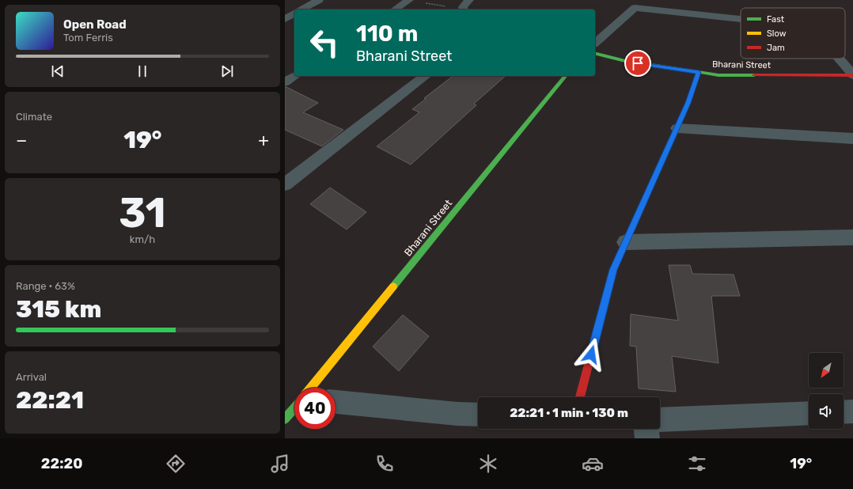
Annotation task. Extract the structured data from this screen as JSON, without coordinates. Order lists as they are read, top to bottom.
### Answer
{
  "streets": {
    "street": ["Bharani Street"]
  },
  "legend": ["Fast", "Slow", "Jam"],
  "north": "bottom left",
  "page": {
    "turn": ["110 m", "Bharani Street"],
    "song": ["Open Road", "Tom Ferris"],
    "tile": [
      "Climate",
      ["31", "km/h"],
      ["Range · 63%", "315 km"],
      ["Arrival", "22:21"]
    ],
    "heat": ["−", "19°", "+"],
    "limit": "40",
    "trip": "22:21 · 1 min · 130 m",
    "tabs": ["22:20", "19°"]
  }
}
